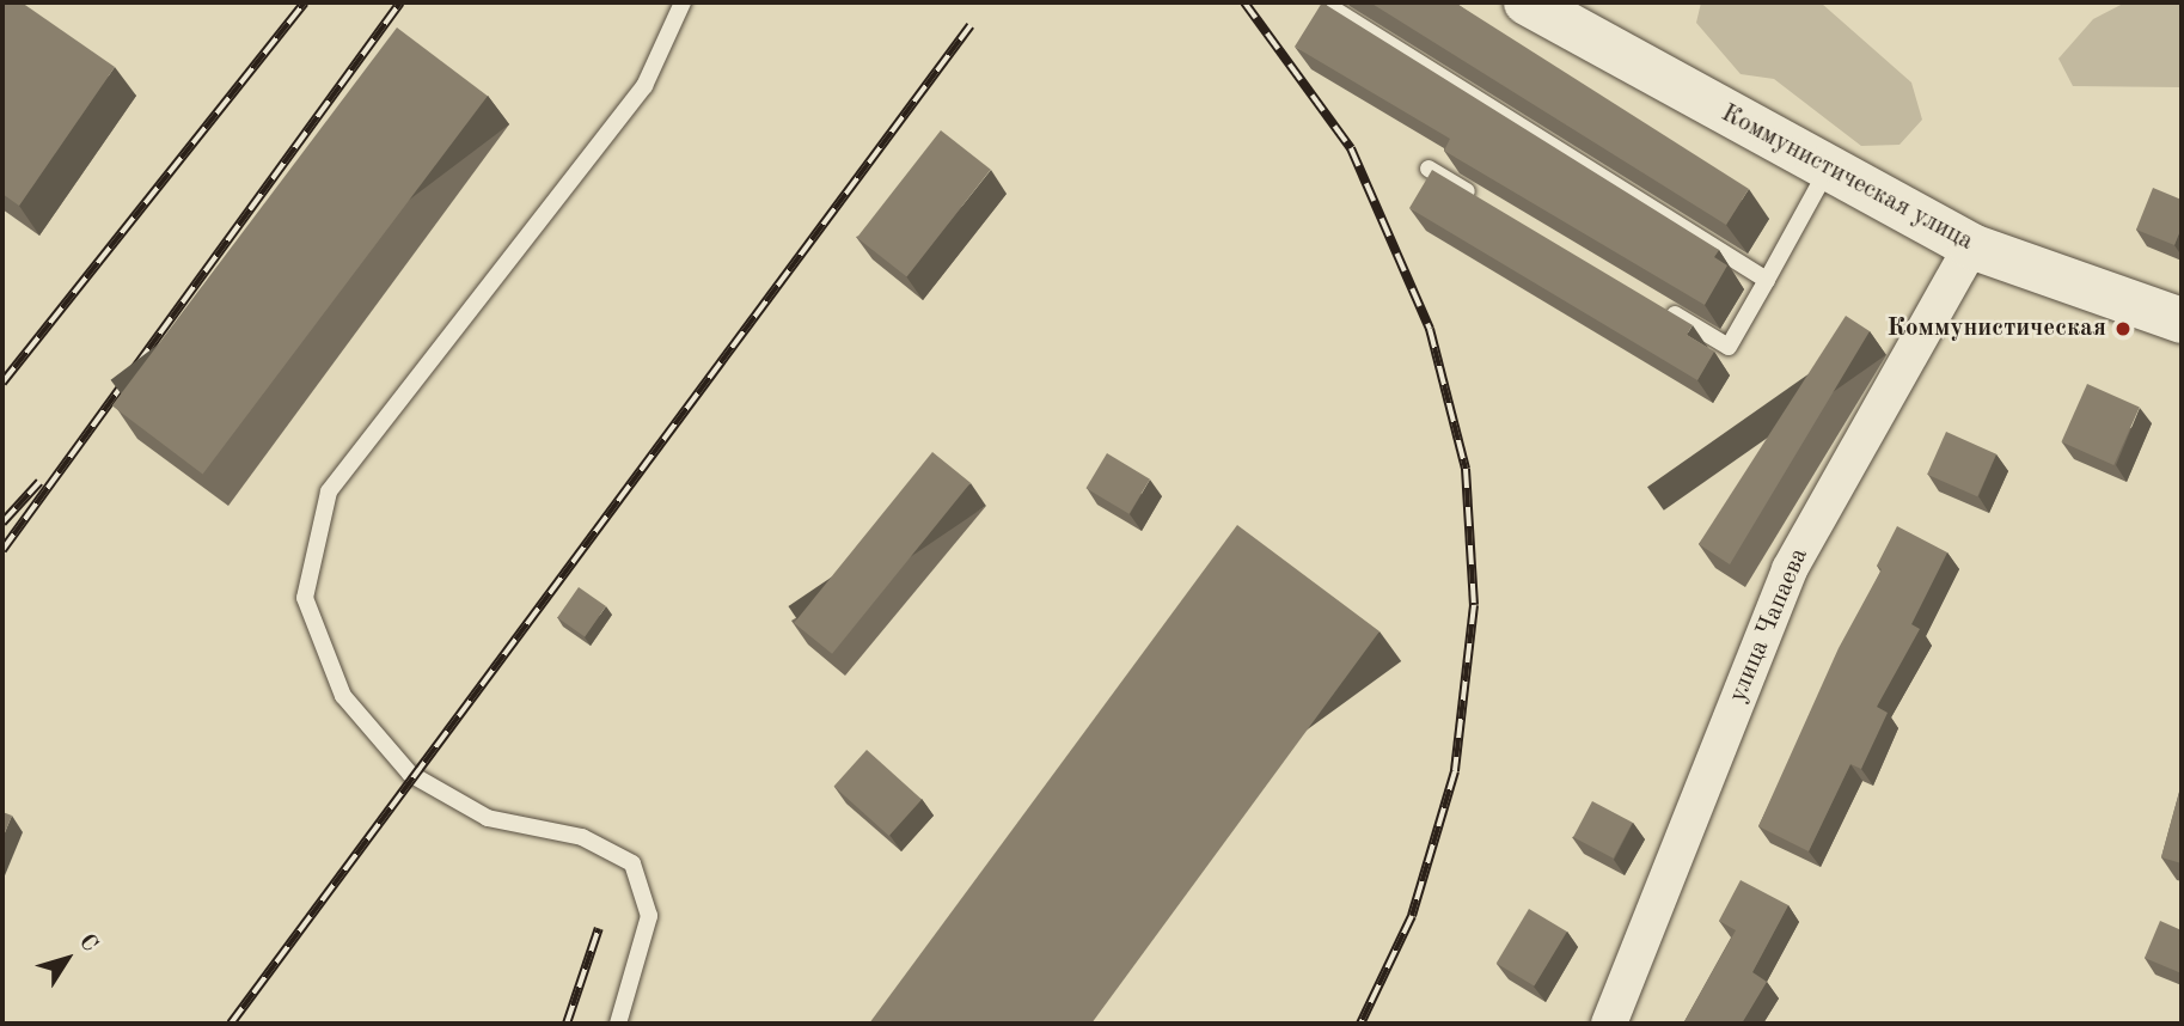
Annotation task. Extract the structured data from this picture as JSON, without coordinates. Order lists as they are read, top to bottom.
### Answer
{
  "streets": {
    "street": ["Коммунистическая улица", "улица Чапаева"]
  },
  "crossings": [
    ["Коммунистическая улица", "улица Чапаева"]
  ],
  "places": ["Коммунистическая"],
  "north": "top right"
}
